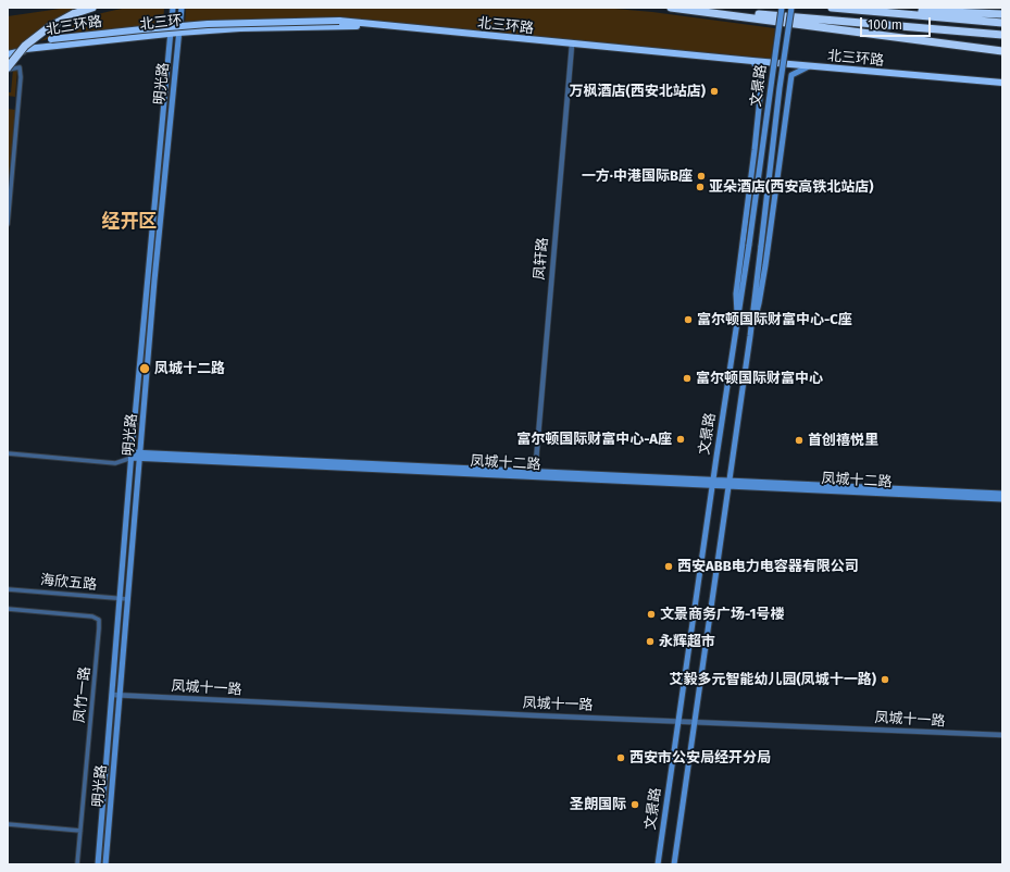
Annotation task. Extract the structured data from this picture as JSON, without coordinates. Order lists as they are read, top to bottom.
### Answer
{
  "streets": {
    "highway": ["北三环", "北三环路"],
    "main road": ["明光路", "文景路", "凤城十二路"],
    "street": [
      "凤轩路",
      "海欣五路",
      "凤城十一路",
      "凤竹一路"
    ]
  },
  "crossings": [
    ["北三环", "北三环路"],
    ["北三环", "明光路"],
    ["北三环路", "凤轩路"],
    ["明光路", "凤城十二路"],
    ["明光路", "海欣五路"],
    ["明光路", "凤城十一路"],
    ["文景路", "凤城十二路"],
    ["文景路", "凤城十一路"],
    ["凤轩路", "凤城十二路"]
  ],
  "districts": ["经开区"],
  "places": [
    "万枫酒店(西安北站店)",
    "一方·中港国际B座",
    "亚朵酒店(西安高铁北站店)",
    "富尔顿国际财富中心-C座",
    "凤城十二路",
    "富尔顿国际财富中心",
    "富尔顿国际财富中心-A座",
    "首创禧悦里",
    "西安ABB电力电容器有限公司",
    "文景商务广场-1号楼",
    "永辉超市",
    "艾毅多元智能幼儿园(凤城十一路)",
    "西安市公安局经开分局",
    "圣朗国际"
  ],
  "scale_bar": "100 m"
}
